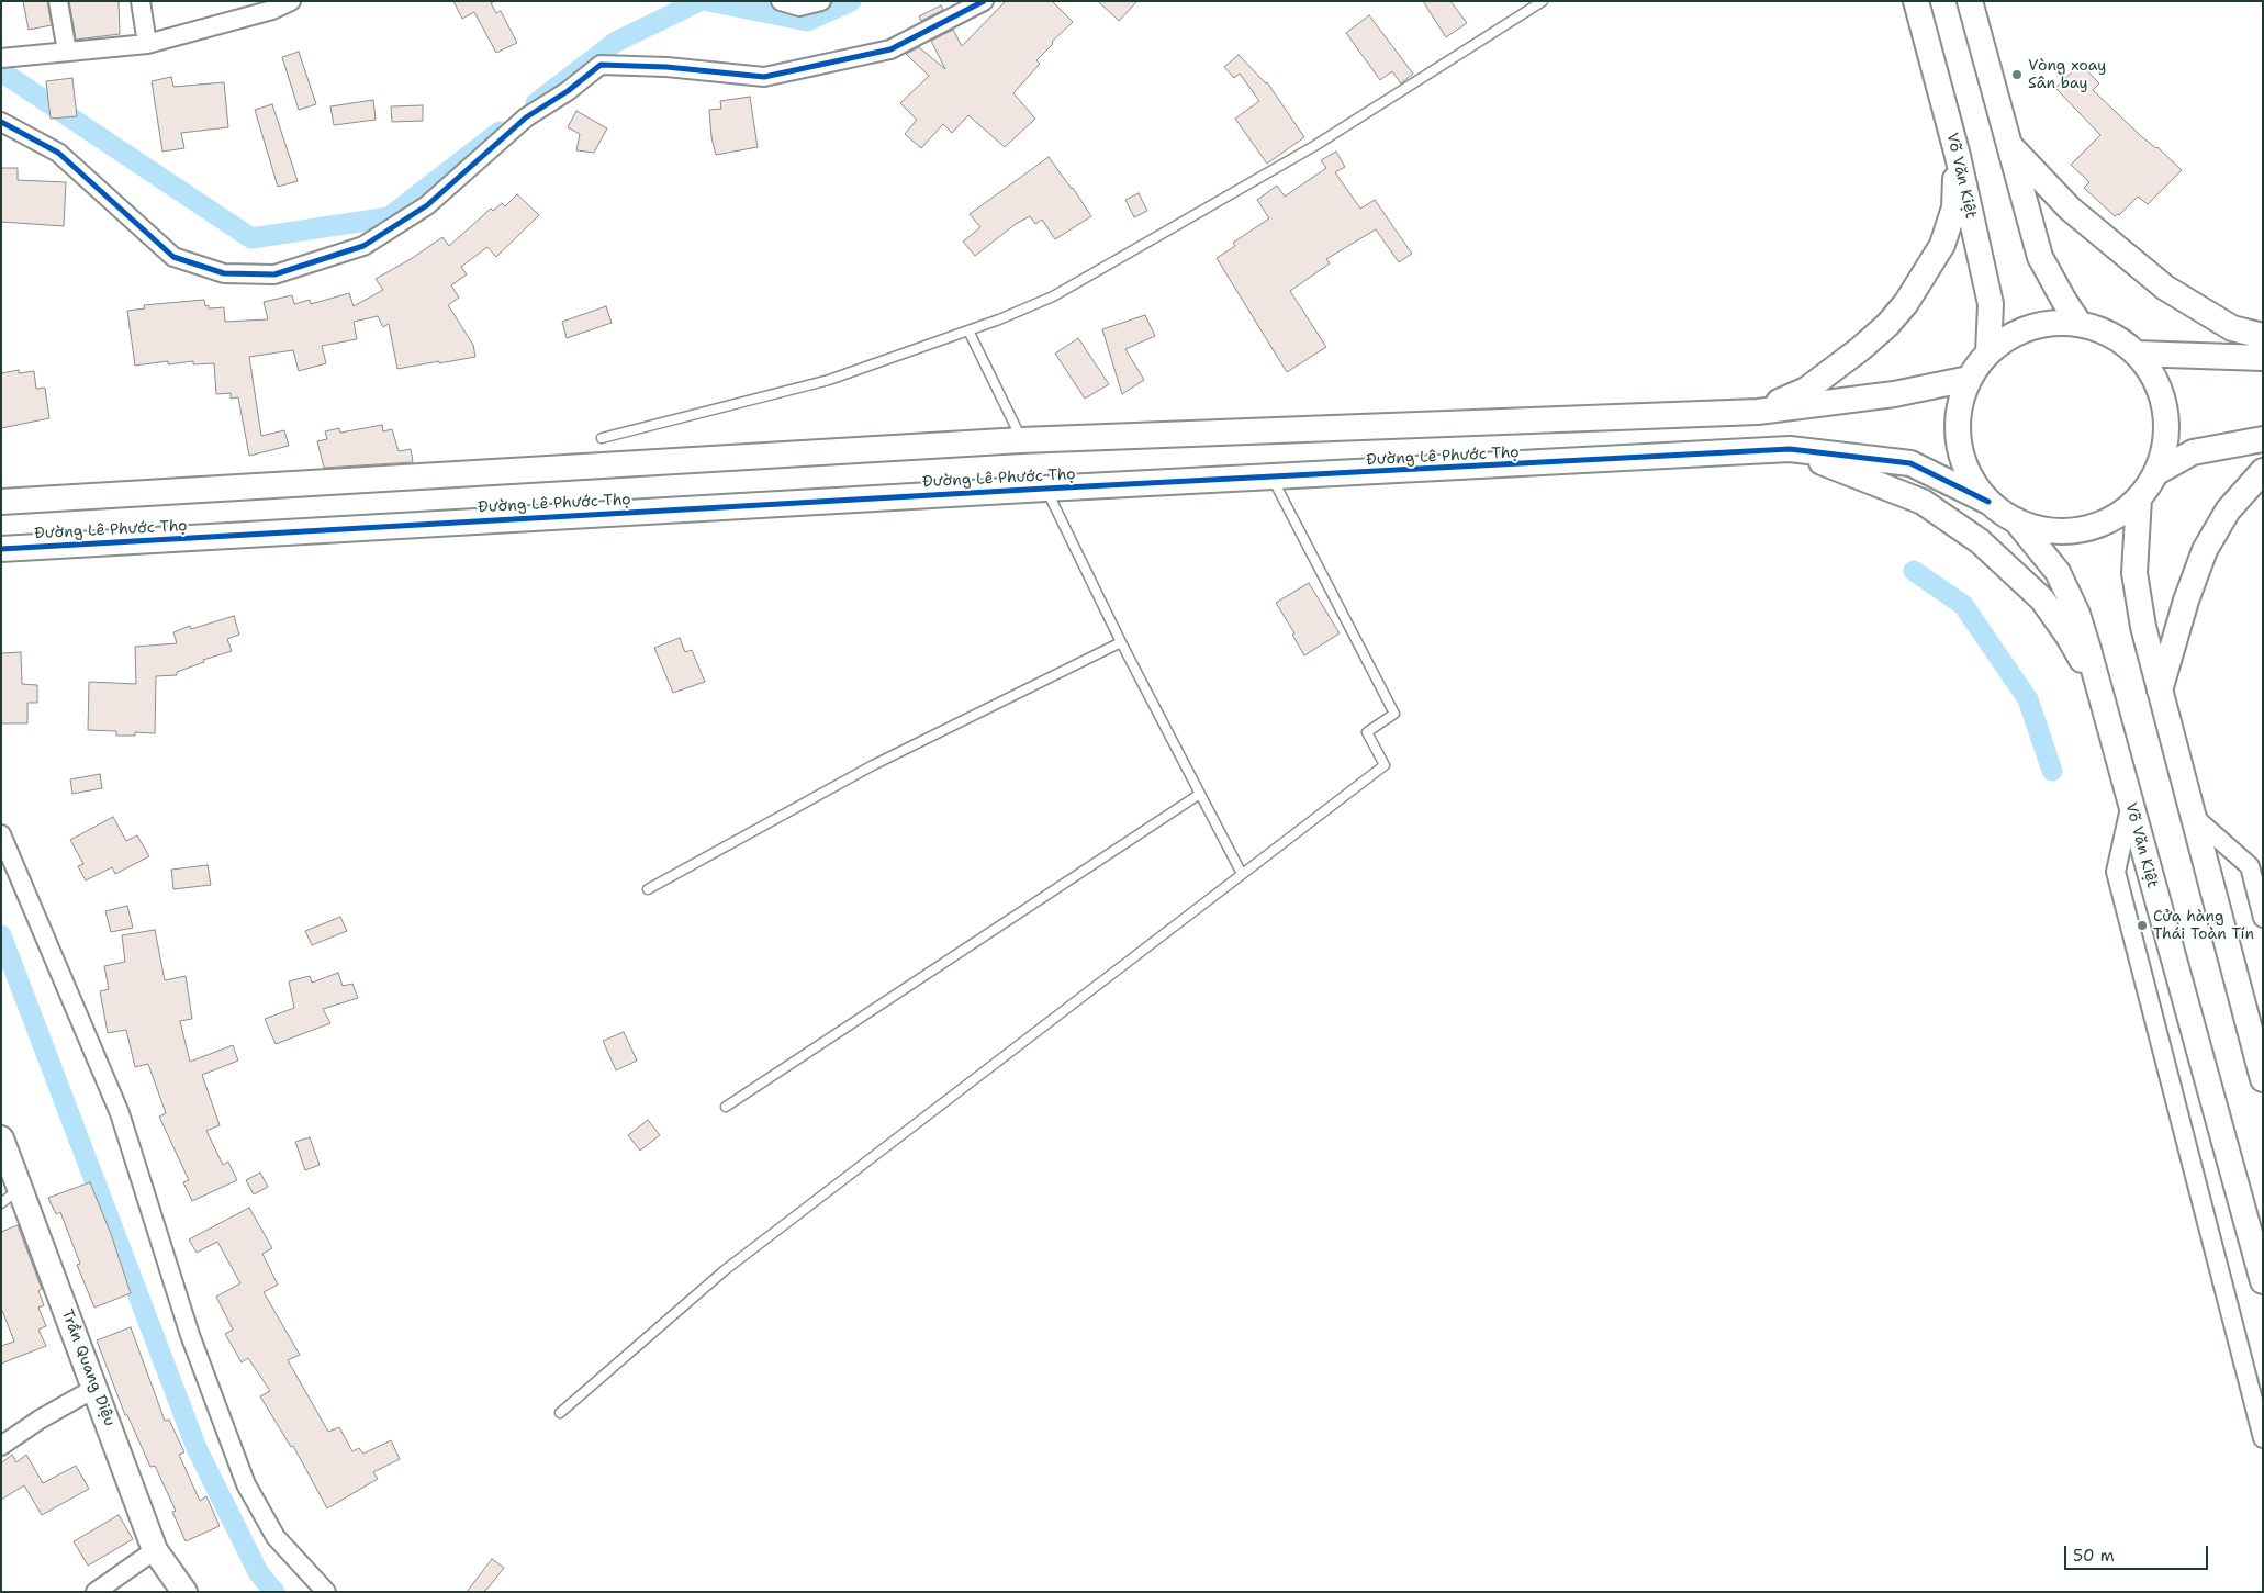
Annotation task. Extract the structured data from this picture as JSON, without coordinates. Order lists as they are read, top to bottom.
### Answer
{
  "streets": {
    "street": ["Võ Văn Kiệt", "Đường Lê Phước Thọ", "Trần Quang Diệu"]
  },
  "places": ["Vòng xoay Sân bay", "Cửa hàng Thái Toàn Tín"],
  "scale_bar": "50 m"
}
